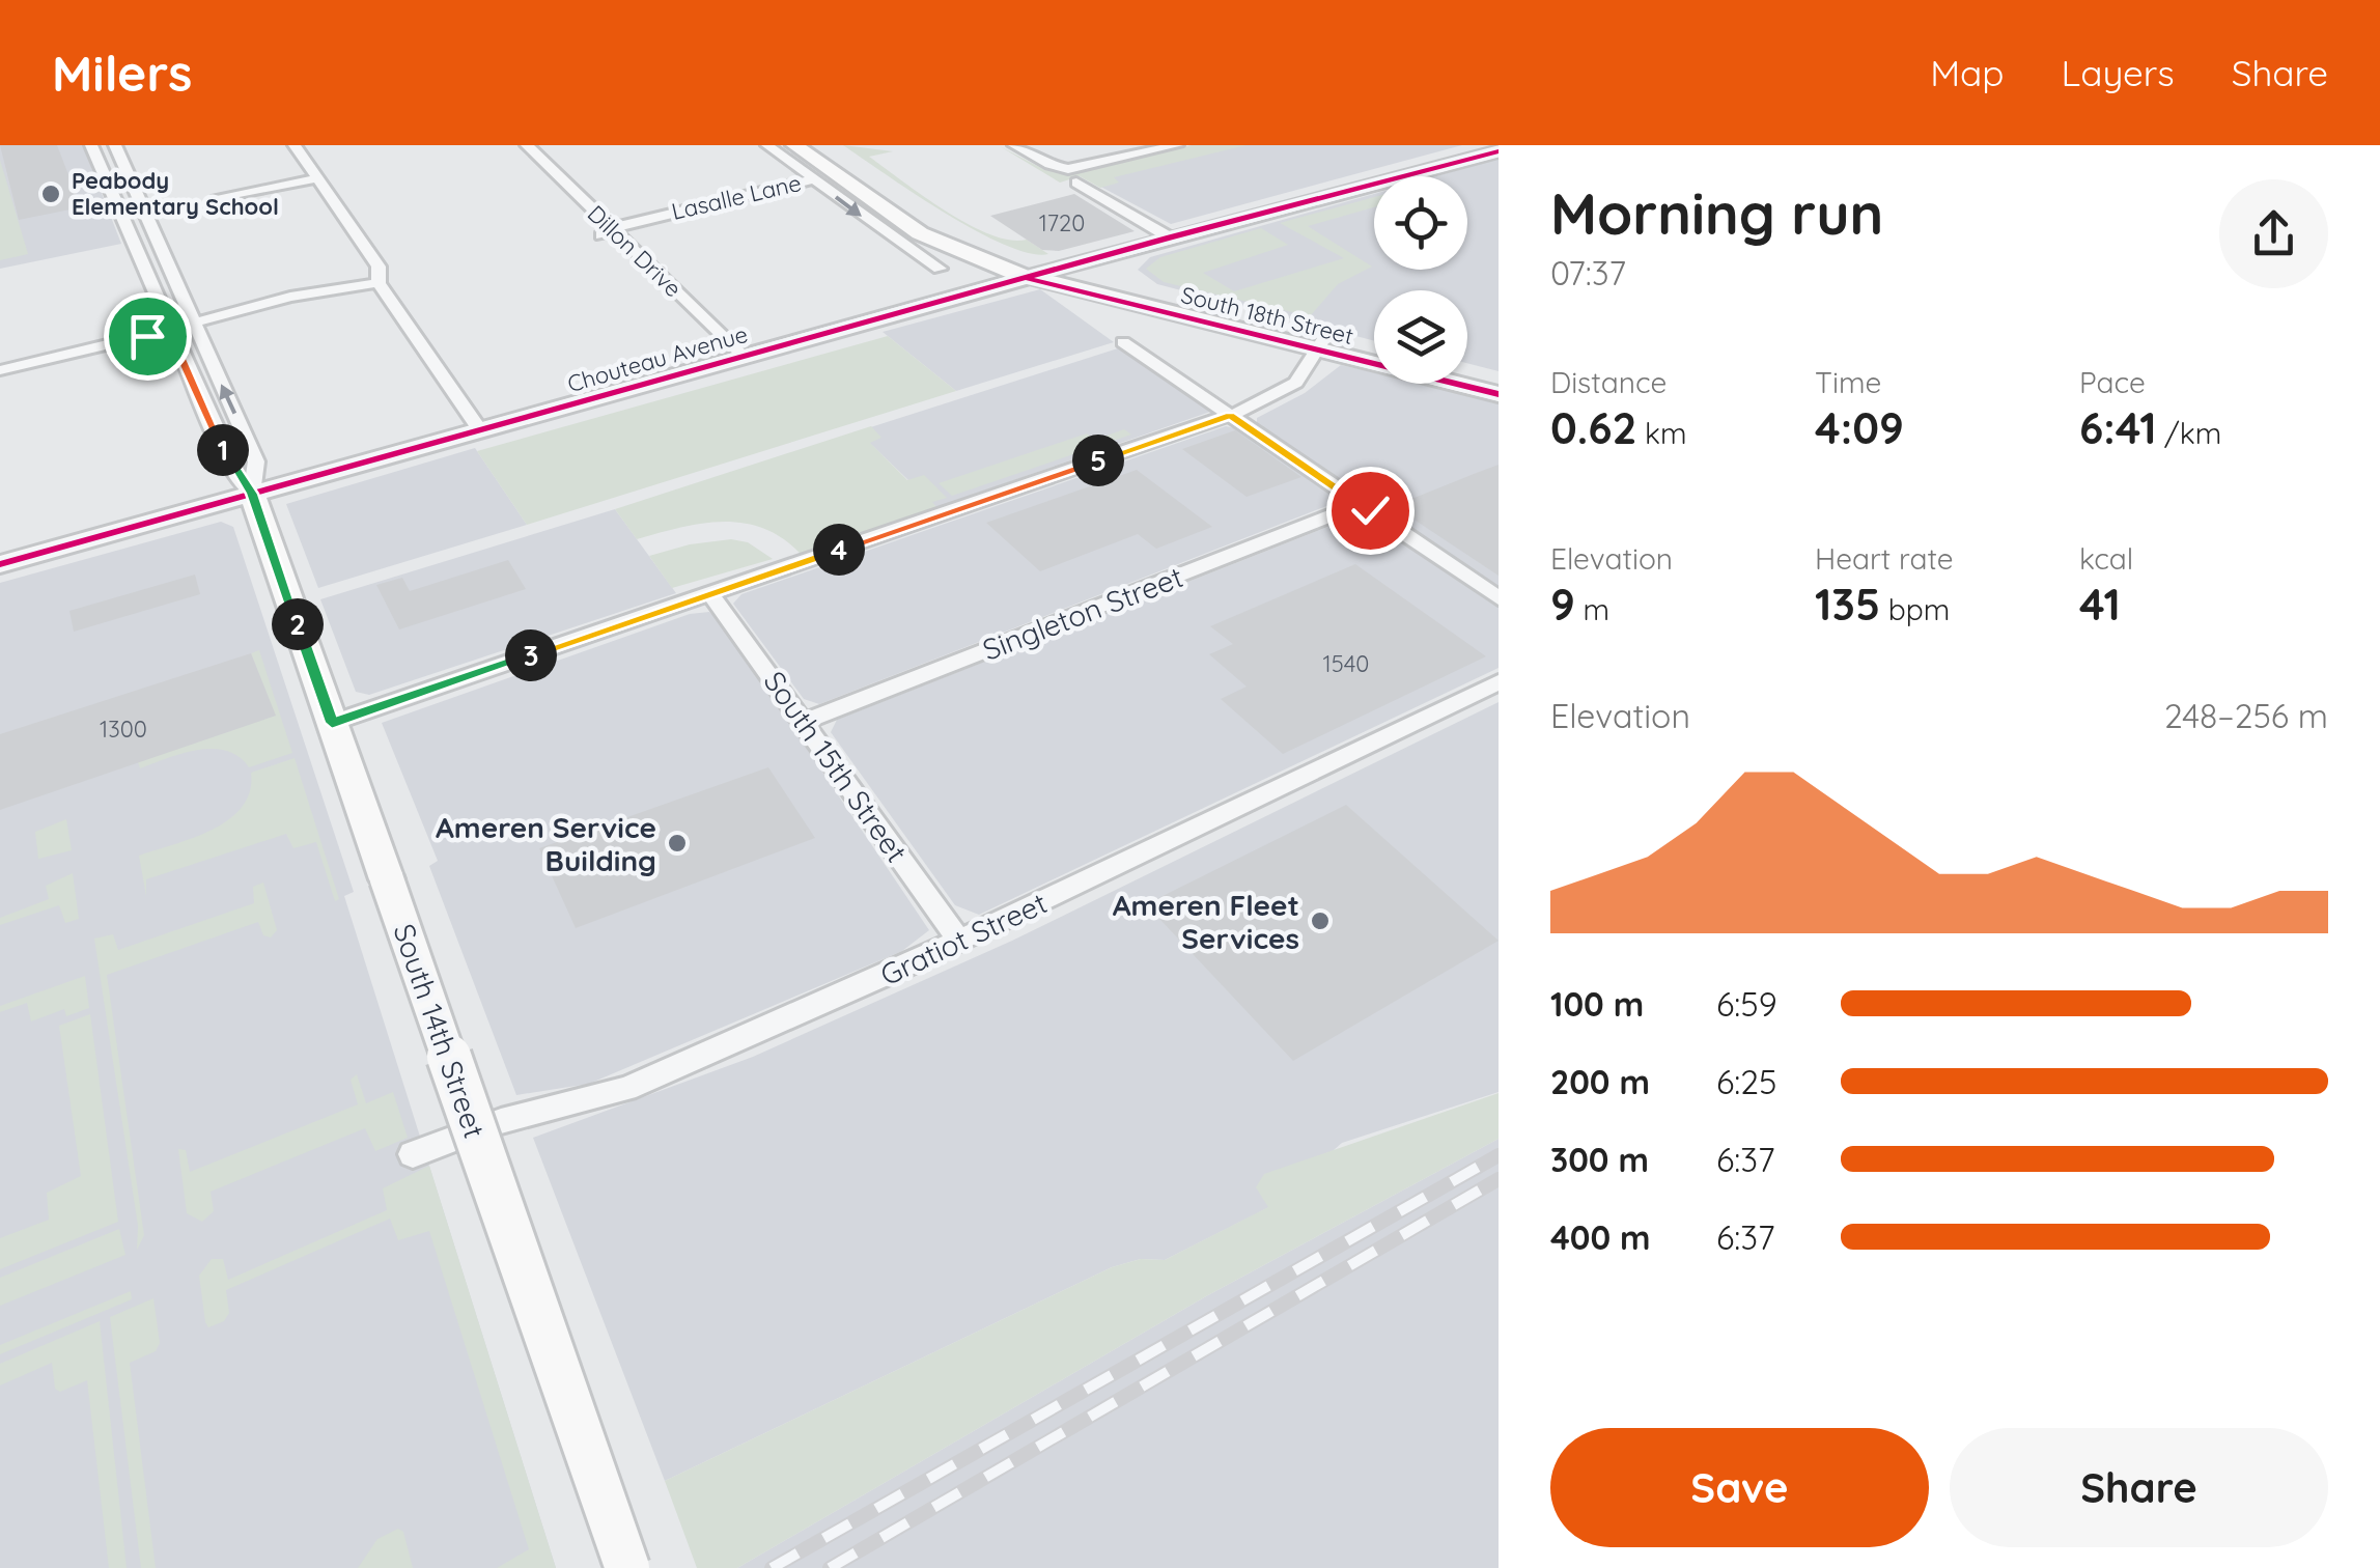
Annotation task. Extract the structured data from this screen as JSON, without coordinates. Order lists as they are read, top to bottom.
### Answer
{
  "streets": {
    "main road": ["South 18th Street", "Chouteau Avenue", "South 14th Street"],
    "street": [
      "Lasalle Lane",
      "Dillon Drive",
      "Singleton Street",
      "South 15th Street",
      "Gratiot Street"
    ]
  },
  "crossings": [
    ["Lasalle Lane", "Dillon Drive"],
    ["Dillon Drive", "Chouteau Avenue"],
    ["South 18th Street", "Chouteau Avenue"],
    ["Chouteau Avenue", "South 14th Street"],
    ["Singleton Street", "South 15th Street"],
    ["South 15th Street", "Gratiot Street"]
  ],
  "places": ["Peabody Elementary School", "Ameren Service Building", "Ameren Fleet Services"],
  "house_numbers": ["1720", "1540", "1300"],
  "page": {
    "header": "Milers",
    "nav": ["Map", "Layers", "Share"],
    "heading": ["Morning run", "07:37"],
    "stats": [
      ["Distance", "0.62 km"],
      ["Time", "4:09"],
      ["Pace", "6:41 /km"],
      ["Elevation", "9 m"],
      ["Heart rate", "135 bpm"],
      ["kcal", "41"]
    ],
    "pins": [
      "1",
      "5",
      "4",
      "2",
      "3"
    ],
    "chart": ["Elevation", "248–256 m"],
    "list": [
      {
        "name": "100 m",
        "note": "6:59"
      },
      {
        "name": "200 m",
        "note": "6:25"
      },
      {
        "name": "300 m",
        "note": "6:37"
      },
      {
        "name": "400 m",
        "note": "6:37"
      }
    ],
    "buttons": ["Save", "Share"]
  }
}
